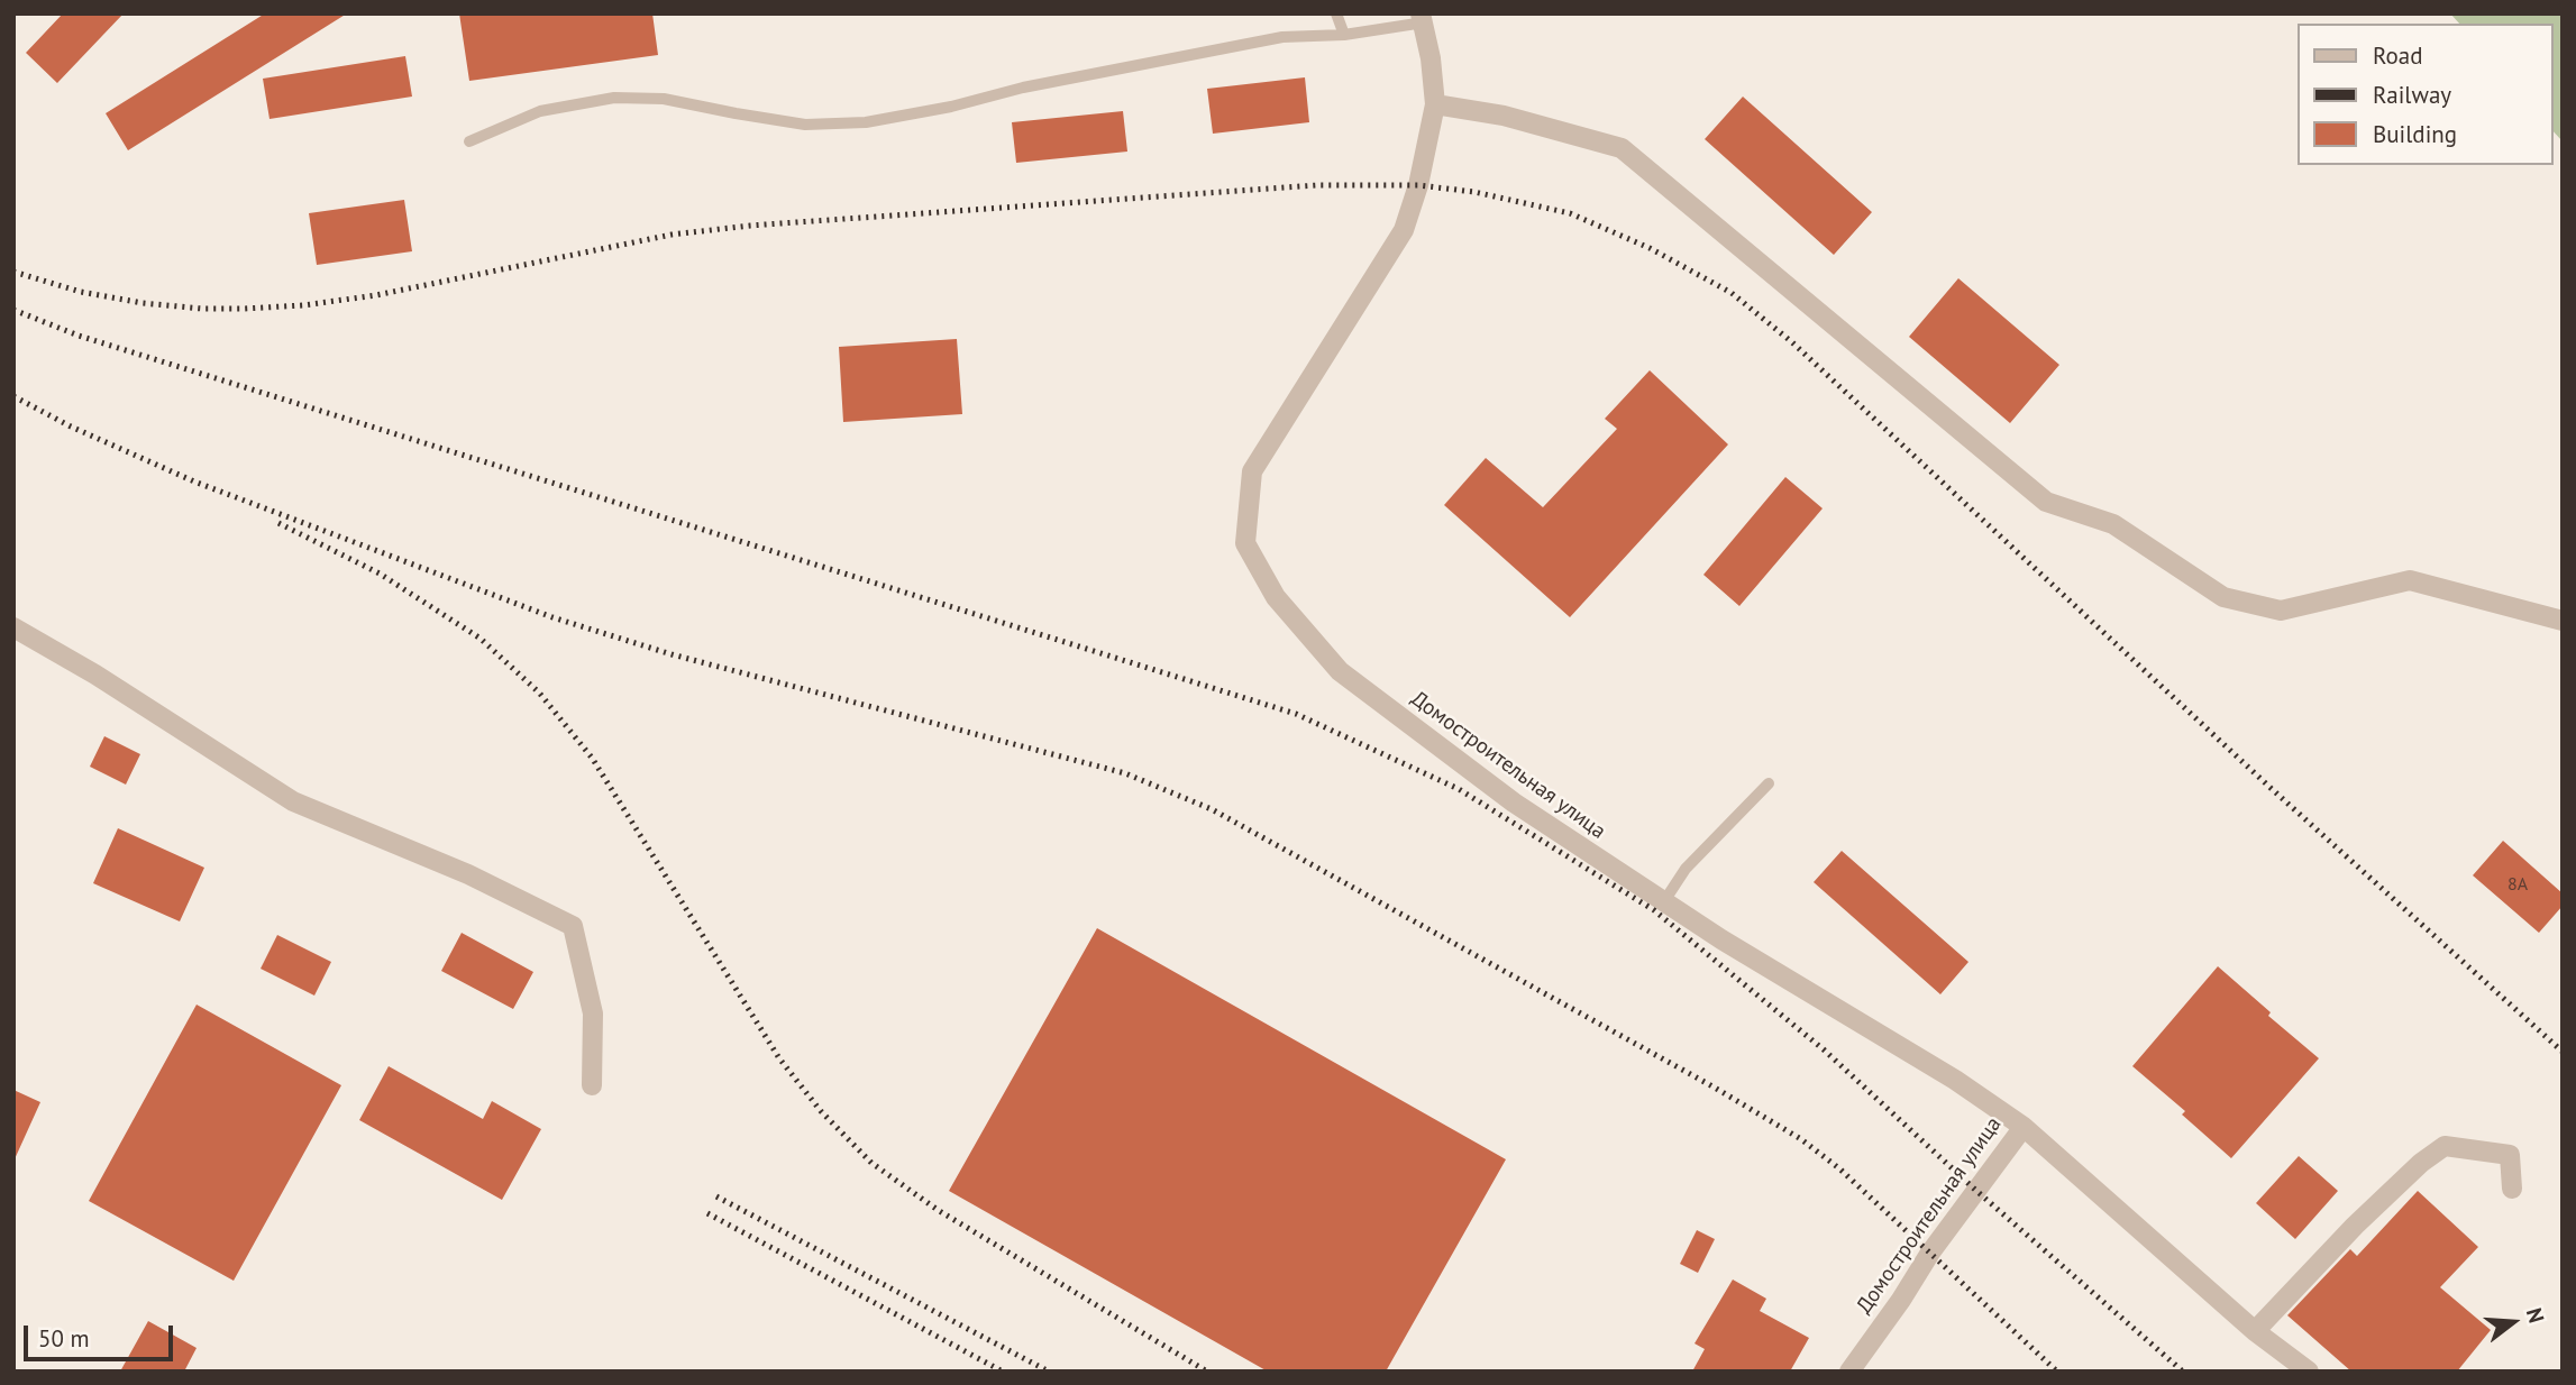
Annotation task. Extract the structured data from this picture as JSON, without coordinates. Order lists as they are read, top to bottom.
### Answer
{
  "streets": {
    "street": ["Домостроительная улица"]
  },
  "house_numbers": ["8А"],
  "legend": ["Road", "Railway", "Building"],
  "scale_bar": "50 m",
  "north": "right"
}
